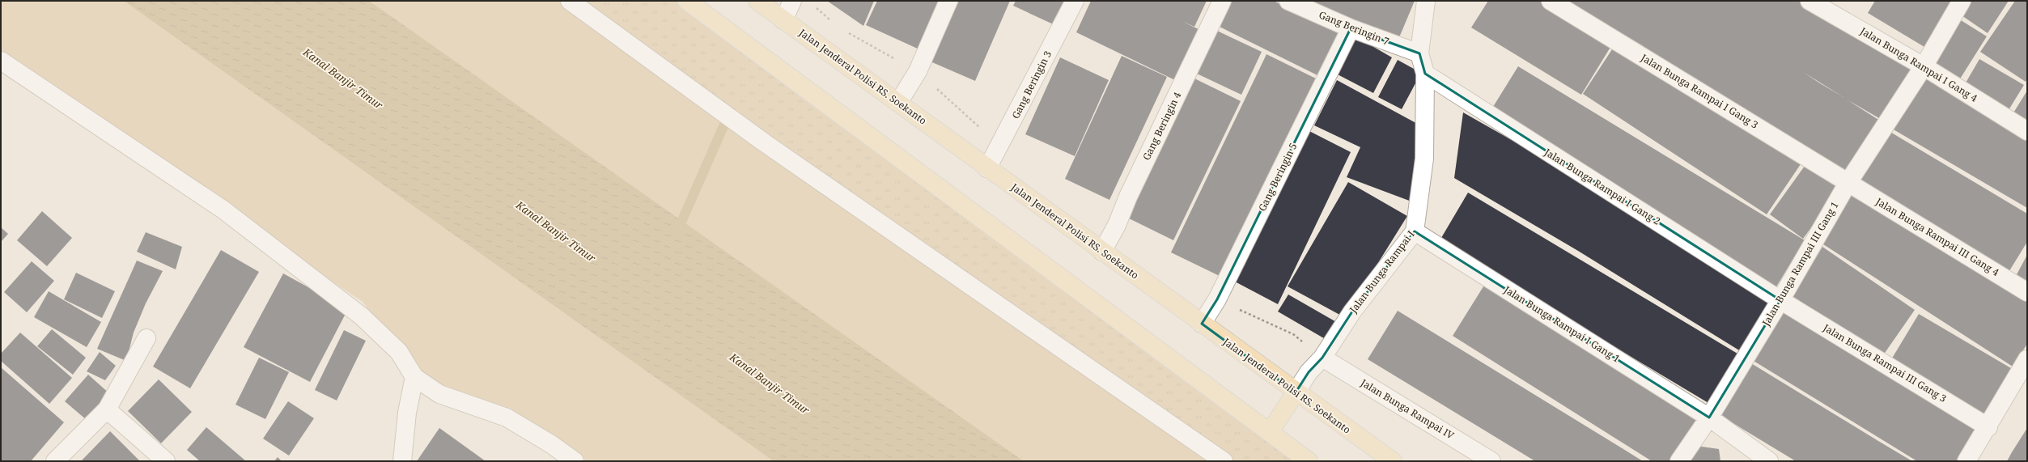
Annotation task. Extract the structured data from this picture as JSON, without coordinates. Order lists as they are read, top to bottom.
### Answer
{
  "streets": {
    "main road": ["Jalan Jenderal Polisi RS. Soekanto"],
    "street": [
      "Gang Beringin 7",
      "Jalan Bunga Rampai I Gang 4",
      "Gang Beringin 3",
      "Jalan Bunga Rampai I Gang 3",
      "Gang Beringin 4",
      "Gang Beringin 5",
      "Jalan Bunga Rampai I Gang 2",
      "Jalan Bunga Rampai III Gang 4",
      "Jalan Bunga Rampai III Gang 1",
      "Jalan Bunga Rampai I",
      "Jalan Bunga Rampai I Gang 1",
      "Jalan Bunga Rampai III Gang 3",
      "Jalan Bunga Rampai IV"
    ]
  },
  "crossings": [
    ["Gang Beringin 7", "Gang Beringin 5"],
    ["Gang Beringin 7", "Jalan Bunga Rampai I"],
    ["Jalan Bunga Rampai I Gang 4", "Jalan Bunga Rampai III Gang 1"],
    ["Jalan Jenderal Polisi RS. Soekanto", "Gang Beringin 3"],
    ["Jalan Jenderal Polisi RS. Soekanto", "Gang Beringin 4"],
    ["Jalan Jenderal Polisi RS. Soekanto", "Gang Beringin 5"],
    ["Jalan Jenderal Polisi RS. Soekanto", "Jalan Bunga Rampai I"],
    ["Jalan Bunga Rampai I Gang 3", "Jalan Bunga Rampai III Gang 4"],
    ["Jalan Bunga Rampai I Gang 3", "Jalan Bunga Rampai III Gang 1"],
    ["Jalan Bunga Rampai I Gang 2", "Jalan Bunga Rampai III Gang 1"],
    ["Jalan Bunga Rampai I Gang 2", "Jalan Bunga Rampai I"],
    ["Jalan Bunga Rampai I Gang 2", "Jalan Bunga Rampai III Gang 3"],
    ["Jalan Bunga Rampai III Gang 4", "Jalan Bunga Rampai III Gang 1"],
    ["Jalan Bunga Rampai III Gang 1", "Jalan Bunga Rampai I Gang 1"],
    ["Jalan Bunga Rampai III Gang 1", "Jalan Bunga Rampai III Gang 3"],
    ["Jalan Bunga Rampai I", "Jalan Bunga Rampai I Gang 1"],
    ["Jalan Bunga Rampai I", "Jalan Bunga Rampai IV"]
  ],
  "water": ["Kanal Banjir Timur"]
}
